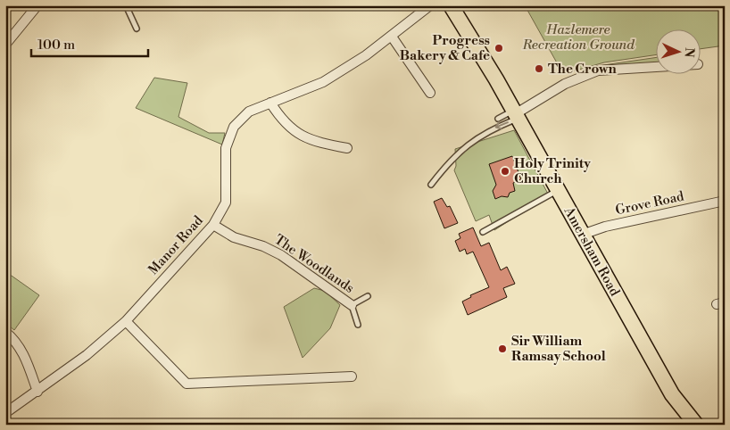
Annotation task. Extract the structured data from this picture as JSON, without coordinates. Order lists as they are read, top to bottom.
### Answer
{
  "streets": {
    "main road": ["Amersham Road"],
    "street": ["Grove Road", "Manor Road", "The Woodlands"]
  },
  "crossings": [
    ["Grove Road", "Amersham Road"],
    ["Manor Road", "The Woodlands"]
  ],
  "parks": ["Hazlemere Recreation Ground"],
  "places": [
    "Progress Bakery & Cafe",
    "The Crown",
    "Holy Trinity Church",
    "Sir William Ramsay School"
  ],
  "scale_bar": "100 m",
  "north": "right"
}
